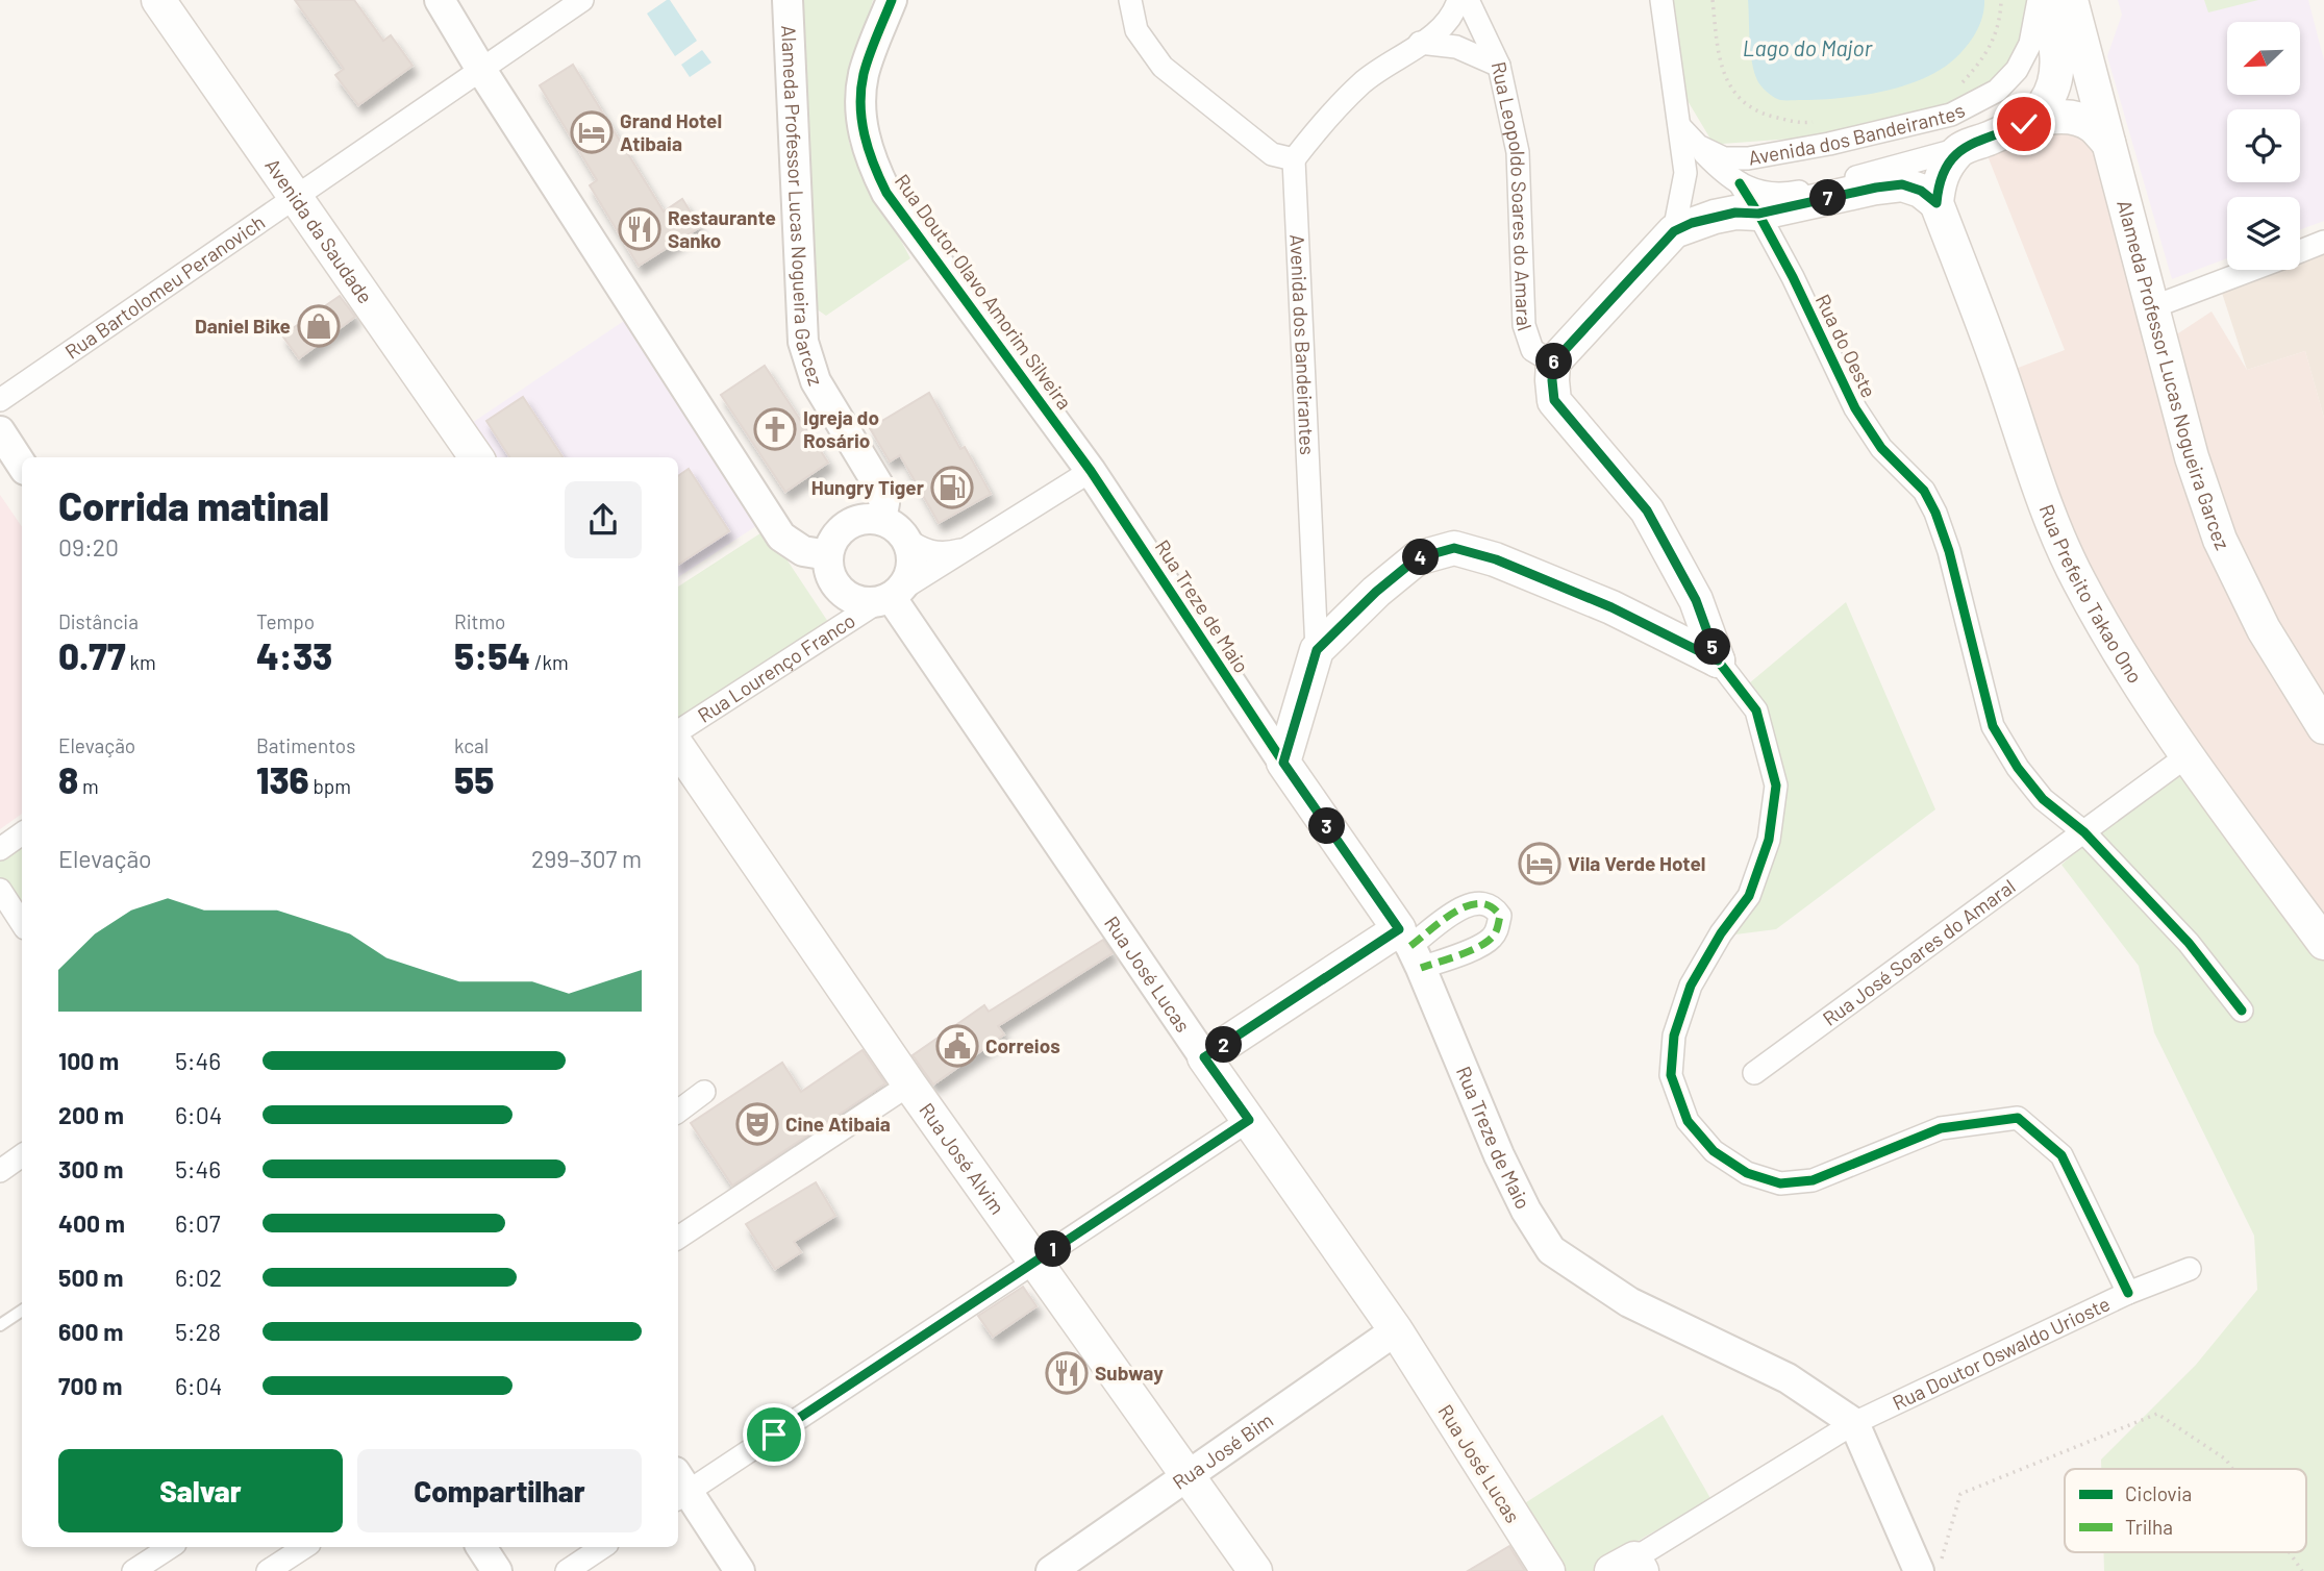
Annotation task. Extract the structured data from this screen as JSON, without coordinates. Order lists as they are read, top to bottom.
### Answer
{
  "streets": {
    "main road": [
      "Avenida dos Bandeirantes",
      "Alameda Professor Lucas Nogueira Garcez",
      "Avenida da Saudade",
      "Rua Prefeito Takao Ono",
      "Rua Treze de Maio",
      "Rua José Lucas",
      "Rua José Alvim"
    ],
    "street": [
      "Rua Leopoldo Soares do Amaral",
      "Rua Bartolomeu Peranovich",
      "Rua Doutor Olavo Amorim Silveira",
      "Rua do Oeste",
      "Rua Lourenço Franco",
      "Rua José Soares do Amaral",
      "Rua Doutor Oswaldo Urioste",
      "Rua José Bim"
    ]
  },
  "crossings": [
    ["Avenida dos Bandeirantes", "Rua do Oeste"],
    ["Avenida dos Bandeirantes", "Rua Treze de Maio"],
    ["Alameda Professor Lucas Nogueira Garcez", "Rua Lourenço Franco"],
    ["Alameda Professor Lucas Nogueira Garcez", "Rua José Lucas"],
    ["Avenida da Saudade", "Rua Bartolomeu Peranovich"],
    ["Rua Doutor Olavo Amorim Silveira", "Rua Treze de Maio"],
    ["Rua Doutor Olavo Amorim Silveira", "Rua Lourenço Franco"],
    ["Rua do Oeste", "Rua José Soares do Amaral"],
    ["Rua Prefeito Takao Ono", "Rua José Soares do Amaral"],
    ["Rua Treze de Maio", "Rua Lourenço Franco"],
    ["Rua Treze de Maio", "Rua Doutor Oswaldo Urioste"],
    ["Rua Lourenço Franco", "Rua José Lucas"],
    ["Rua José Lucas", "Rua José Bim"],
    ["Rua José Alvim", "Rua José Bim"]
  ],
  "water": ["Lago do Major"],
  "places": {
    "hotel": ["Grand Hotel Atibaia", "Vila Verde Hotel"],
    "restaurant": ["Restaurante Sanko", "Subway"],
    "shop": ["Daniel Bike"],
    "church": ["Igreja do Rosário"],
    "fuel station": ["Hungry Tiger"],
    "public building": ["Correios"],
    "theatre": ["Cine Atibaia"]
  },
  "legend": ["Ciclovia", "Trilha"],
  "north": "bottom left",
  "page": {
    "pins": [
      "7",
      "6",
      "4",
      "5",
      "3",
      "2",
      "1"
    ],
    "heading": ["Corrida matinal", "09:20"],
    "stats": [
      ["Distância", "0.77 km"],
      ["Tempo", "4:33"],
      ["Ritmo", "5:54 /km"],
      ["Elevação", "8 m"],
      ["Batimentos", "136 bpm"],
      ["kcal", "55"]
    ],
    "chart": ["Elevação", "299–307 m"],
    "list": [
      {
        "name": "100 m",
        "note": "5:46"
      },
      {
        "name": "200 m",
        "note": "6:04"
      },
      {
        "name": "300 m",
        "note": "5:46"
      },
      {
        "name": "400 m",
        "note": "6:07"
      },
      {
        "name": "500 m",
        "note": "6:02"
      },
      {
        "name": "600 m",
        "note": "5:28"
      },
      {
        "name": "700 m",
        "note": "6:04"
      }
    ],
    "buttons": ["Salvar", "Compartilhar"]
  }
}
